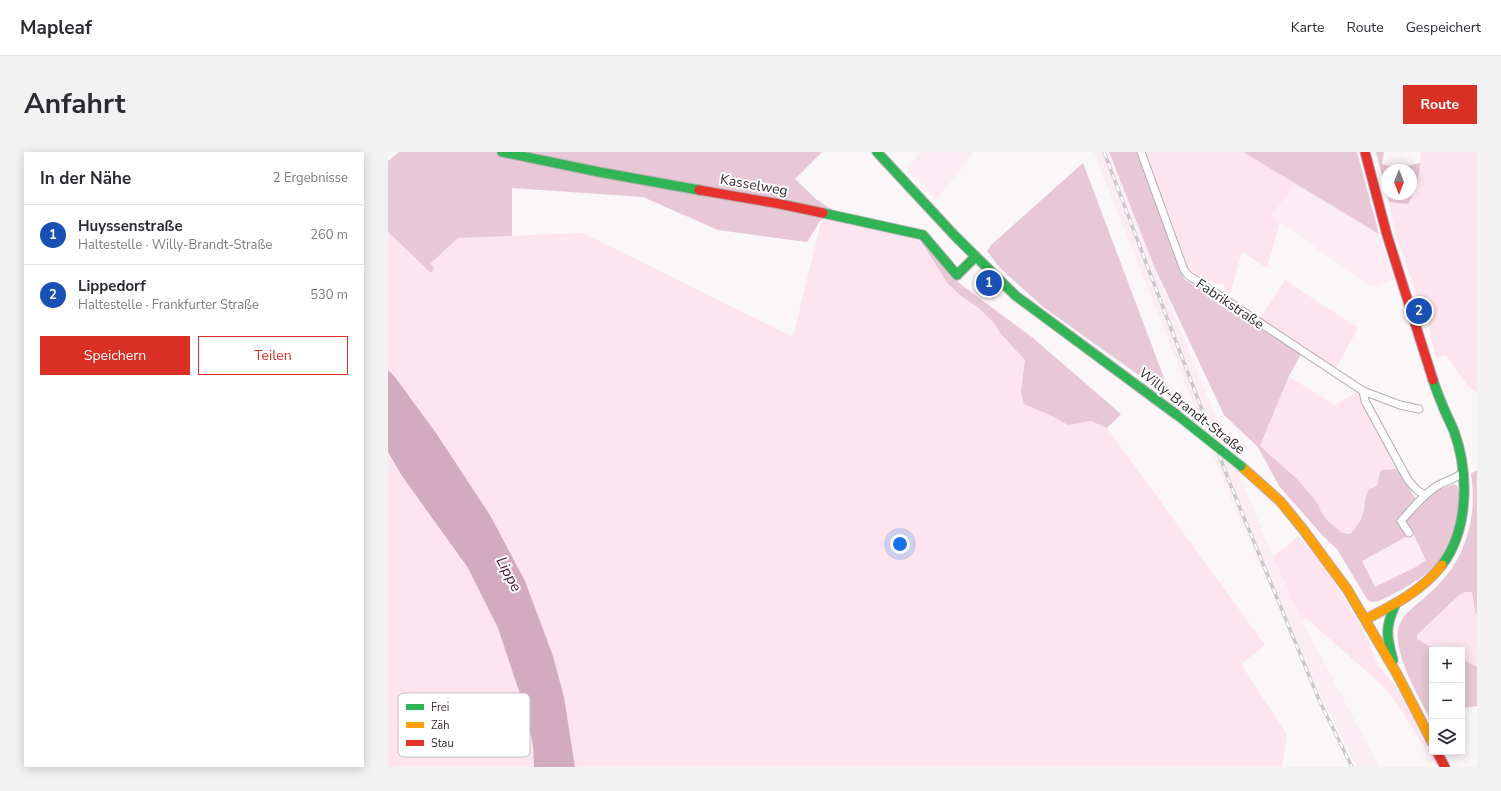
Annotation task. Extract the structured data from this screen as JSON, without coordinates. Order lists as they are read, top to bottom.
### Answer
{
  "streets": {
    "main road": ["Kasselweg", "Willy-Brandt-Straße"],
    "street": ["Fabrikstraße"]
  },
  "crossings": [
    ["Kasselweg", "Willy-Brandt-Straße"]
  ],
  "water": ["Lippe"],
  "legend": ["Frei", "Zäh", "Stau"],
  "north": "bottom",
  "page": {
    "header": "Mapleaf",
    "nav": ["Karte", "Route", "Gespeichert"],
    "title": "Anfahrt",
    "buttons": [
      "Route",
      ["Speichern", "Teilen"]
    ],
    "heading": ["In der Nähe", "2 Ergebnisse"],
    "list": [
      {
        "mark": "1",
        "name": "Huyssenstraße",
        "note": "Haltestelle · Willy-Brandt-Straße",
        "value": "260 m"
      },
      {
        "mark": "2",
        "name": "Lippedorf",
        "note": "Haltestelle · Frankfurter Straße",
        "value": "530 m"
      }
    ],
    "pins": ["1", "2"],
    "map_buttons": ["+", "−"]
  }
}
